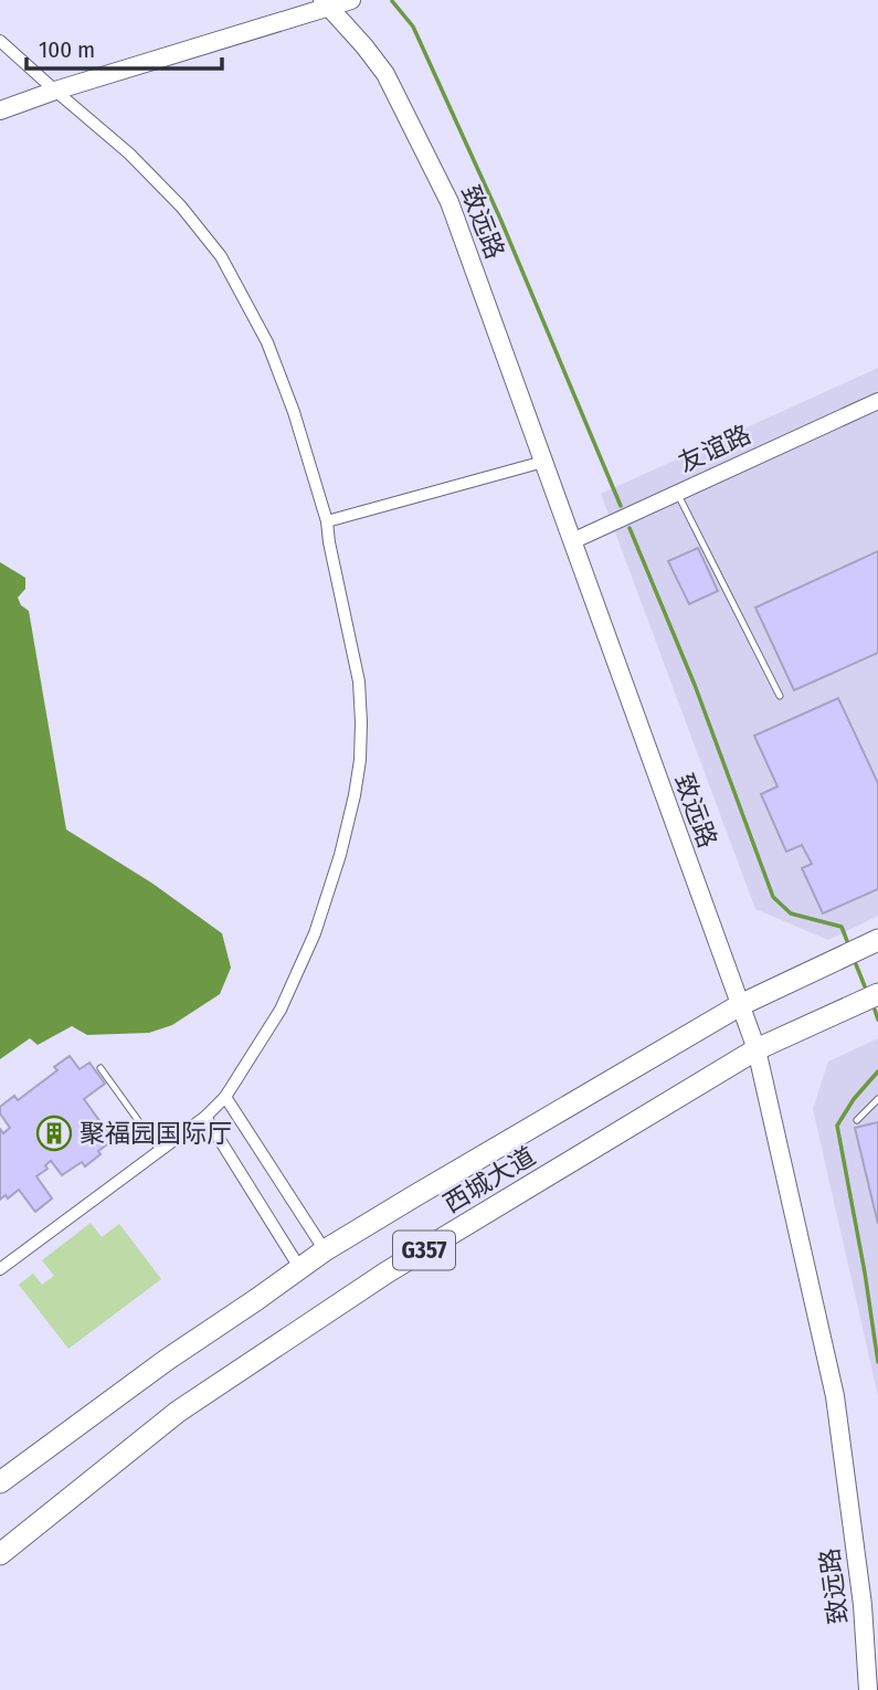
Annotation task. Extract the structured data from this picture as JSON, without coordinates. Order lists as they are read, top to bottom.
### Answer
{
  "streets": {
    "highway": ["西城大道", "G357"],
    "main road": ["致远路"],
    "street": ["友谊路"]
  },
  "crossings": [
    ["致远路", "友谊路"],
    ["致远路", "西城大道"]
  ],
  "places": {
    "building": ["聚福园国际厅"]
  },
  "scale_bar": "100 m"
}
